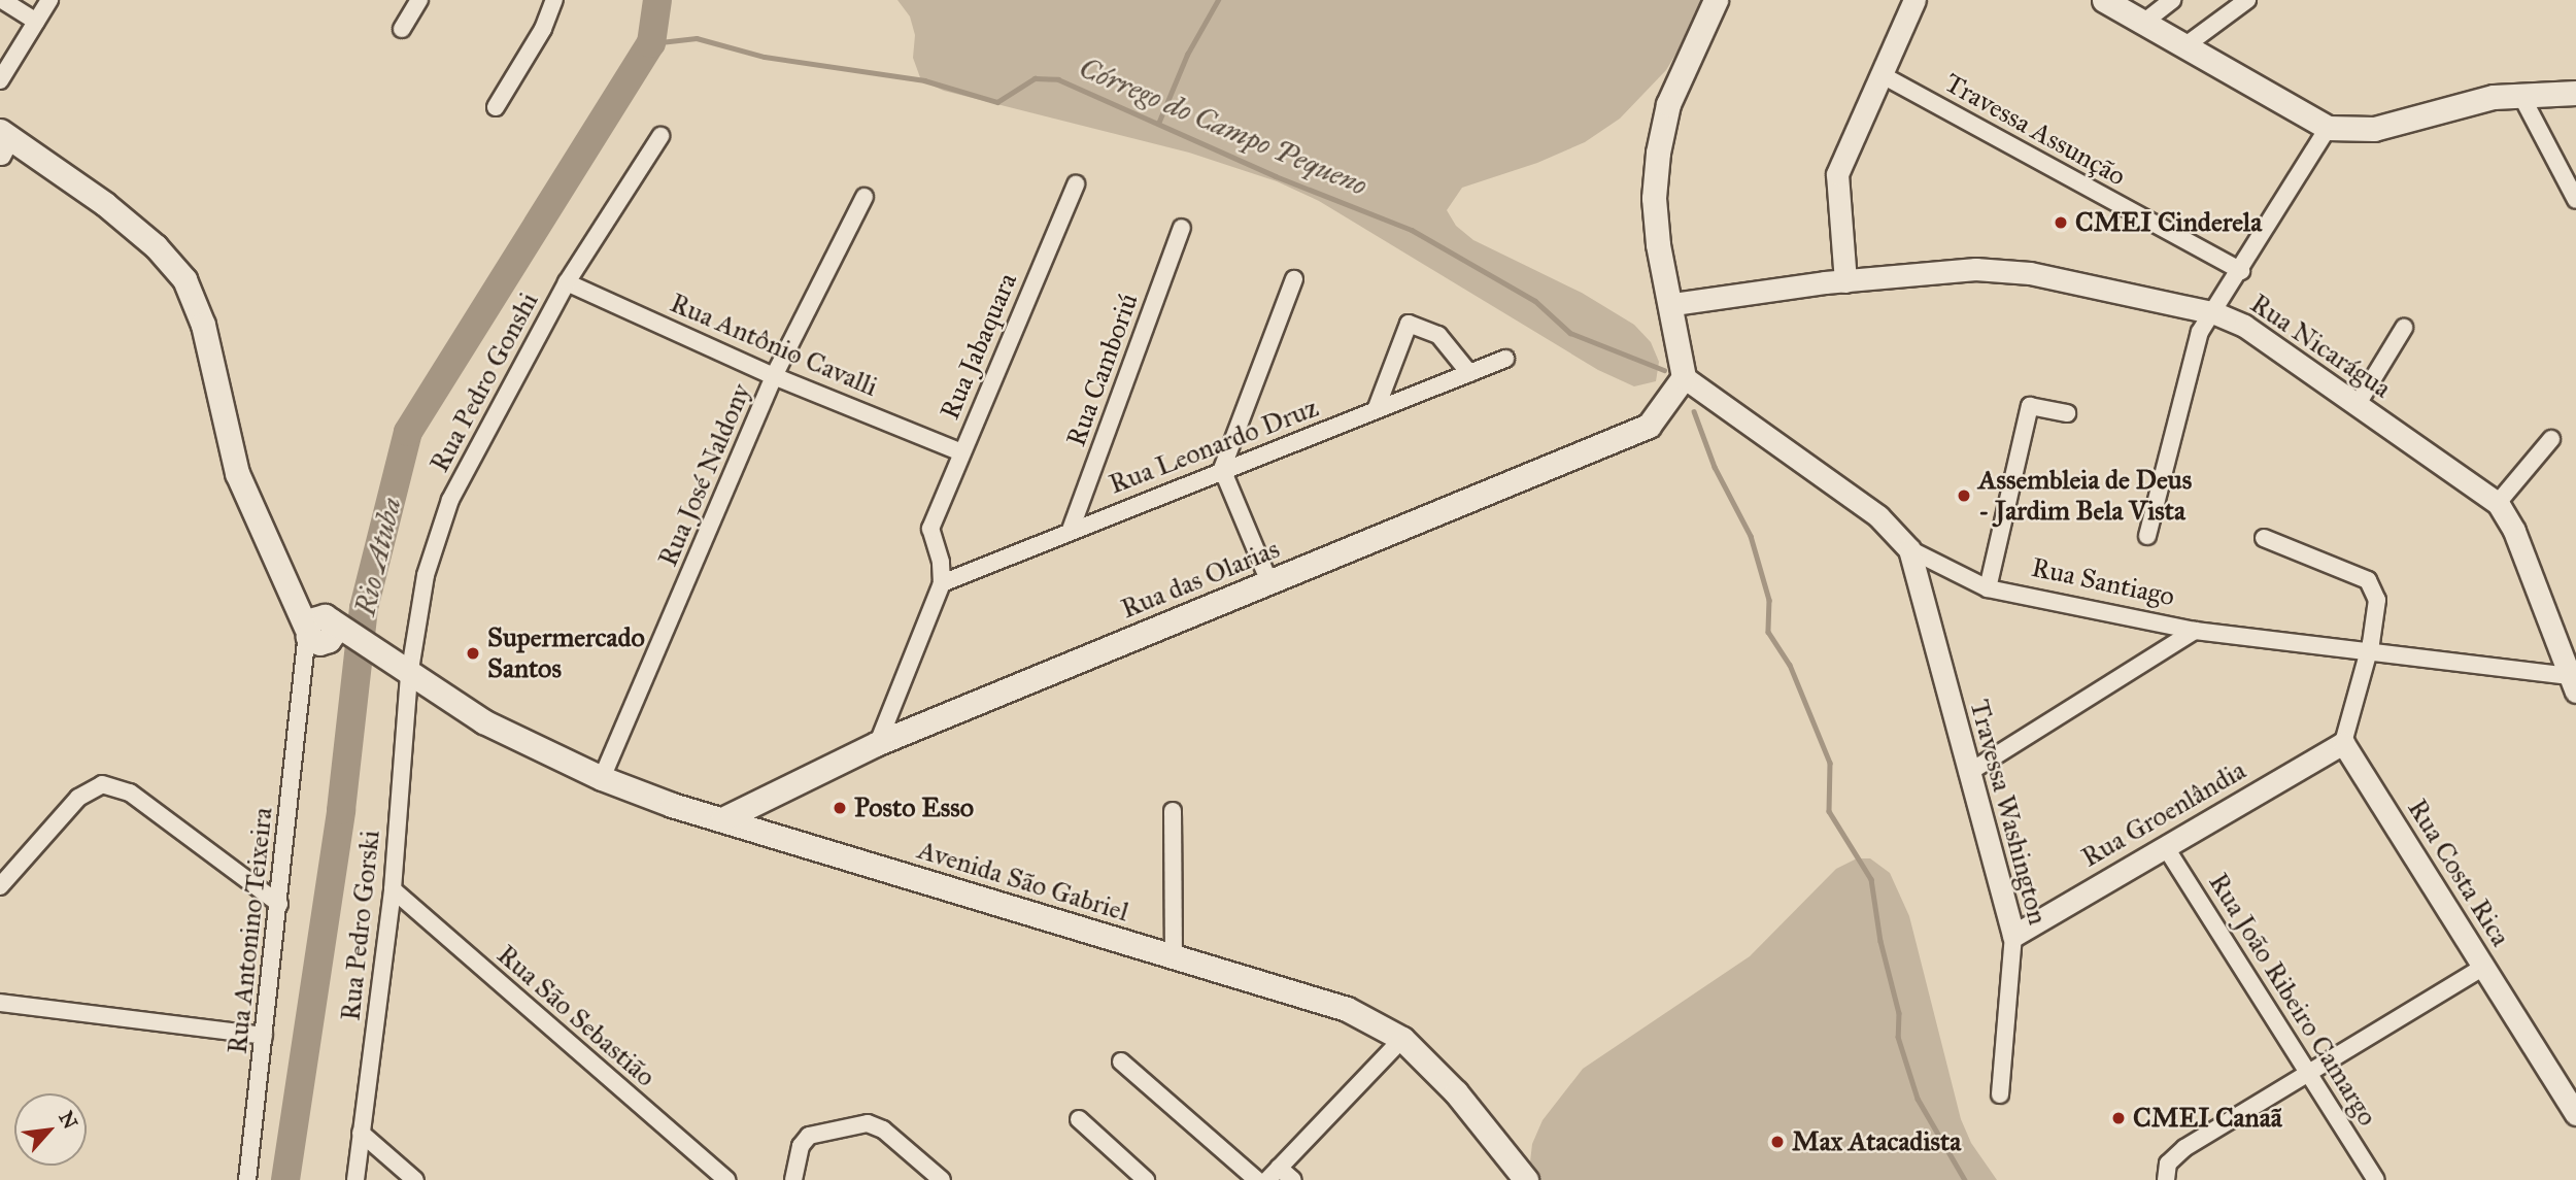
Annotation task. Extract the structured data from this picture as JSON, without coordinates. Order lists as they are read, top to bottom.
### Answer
{
  "streets": {
    "main road": ["Rua das Olarias", "Avenida São Gabriel"],
    "street": [
      "Travessa Assunção",
      "Rua Antônio Cavalli",
      "Rua Jabaquara",
      "Rua Nicarágua",
      "Rua Camboriú",
      "Rua Pedro Gonshi",
      "Rua Leonardo Druz",
      "Rua José Naldony",
      "Rua Santiago",
      "Travessa Washington",
      "Rua Groenlândia",
      "Rua Costa Rica",
      "Rua Pedro Gorski",
      "Rua Antonino Teixeira",
      "Rua João Ribeiro Camargo",
      "Rua São Sebastião"
    ]
  },
  "crossings": [
    ["Rua Antônio Cavalli", "Rua Jabaquara"],
    ["Rua Antônio Cavalli", "Rua Pedro Gonshi"],
    ["Rua Antônio Cavalli", "Rua José Naldony"],
    ["Rua Jabaquara", "Rua Leonardo Druz"],
    ["Rua Nicarágua", "Rua Santiago"],
    ["Rua Camboriú", "Rua Leonardo Druz"],
    ["Rua Pedro Gonshi", "Avenida São Gabriel"],
    ["Rua Pedro Gonshi", "Rua Pedro Gorski"],
    ["Rua José Naldony", "Avenida São Gabriel"],
    ["Rua das Olarias", "Rua Santiago"],
    ["Rua das Olarias", "Avenida São Gabriel"],
    ["Rua Santiago", "Travessa Washington"],
    ["Travessa Washington", "Rua Groenlândia"],
    ["Rua Groenlândia", "Rua Costa Rica"],
    ["Rua Groenlândia", "Rua João Ribeiro Camargo"],
    ["Avenida São Gabriel", "Rua Pedro Gorski"],
    ["Avenida São Gabriel", "Rua Antonino Teixeira"],
    ["Rua Pedro Gorski", "Rua São Sebastião"]
  ],
  "water": ["Córrego do Campo Pequeno", "Rio Atuba"],
  "places": [
    "CMEI Cinderela",
    "Assembleia de Deus - Jardim Bela Vista",
    "Supermercado Santos",
    "Posto Esso",
    "CMEI Canaã",
    "Max Atacadista"
  ],
  "north": "top right"
}
